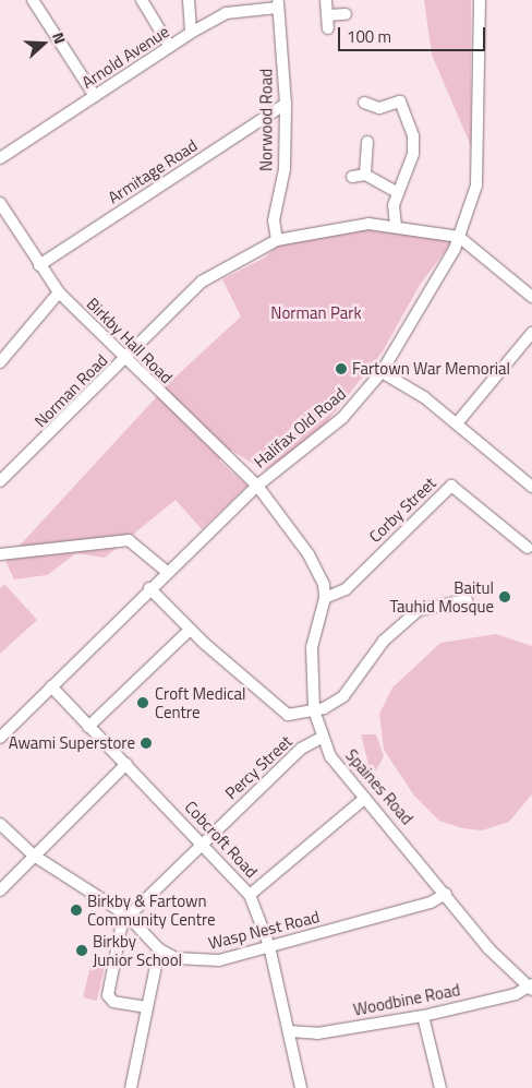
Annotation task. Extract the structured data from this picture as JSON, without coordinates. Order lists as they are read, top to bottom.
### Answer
{
  "streets": {
    "street": [
      "Arnold Avenue",
      "Norwood Road",
      "Armitage Road",
      "Birkby Hall Road",
      "Norman Road",
      "Halifax Old Road",
      "Corby Street",
      "Percy Street",
      "Spaines Road",
      "Cobcroft Road",
      "Wasp Nest Road",
      "Woodbine Road"
    ]
  },
  "crossings": [
    ["Arnold Avenue", "Norwood Road"],
    ["Norwood Road", "Armitage Road"],
    ["Norwood Road", "Norman Road"],
    ["Armitage Road", "Birkby Hall Road"],
    ["Birkby Hall Road", "Norman Road"],
    ["Birkby Hall Road", "Halifax Old Road"],
    ["Birkby Hall Road", "Spaines Road"],
    ["Norman Road", "Halifax Old Road"],
    ["Halifax Old Road", "Spaines Road"],
    ["Halifax Old Road", "Cobcroft Road"],
    ["Corby Street", "Spaines Road"],
    ["Percy Street", "Spaines Road"],
    ["Percy Street", "Cobcroft Road"],
    ["Spaines Road", "Wasp Nest Road"],
    ["Spaines Road", "Woodbine Road"],
    ["Cobcroft Road", "Wasp Nest Road"],
    ["Cobcroft Road", "Woodbine Road"]
  ],
  "parks": ["Norman Park"],
  "places": [
    "Fartown War Memorial",
    "Baitul Tauhid Mosque",
    "Croft Medical Centre",
    "Awami Superstore",
    "Birkby & Fartown Community Centre",
    "Birkby Junior School"
  ],
  "scale_bar": "100 m",
  "north": "right"
}
